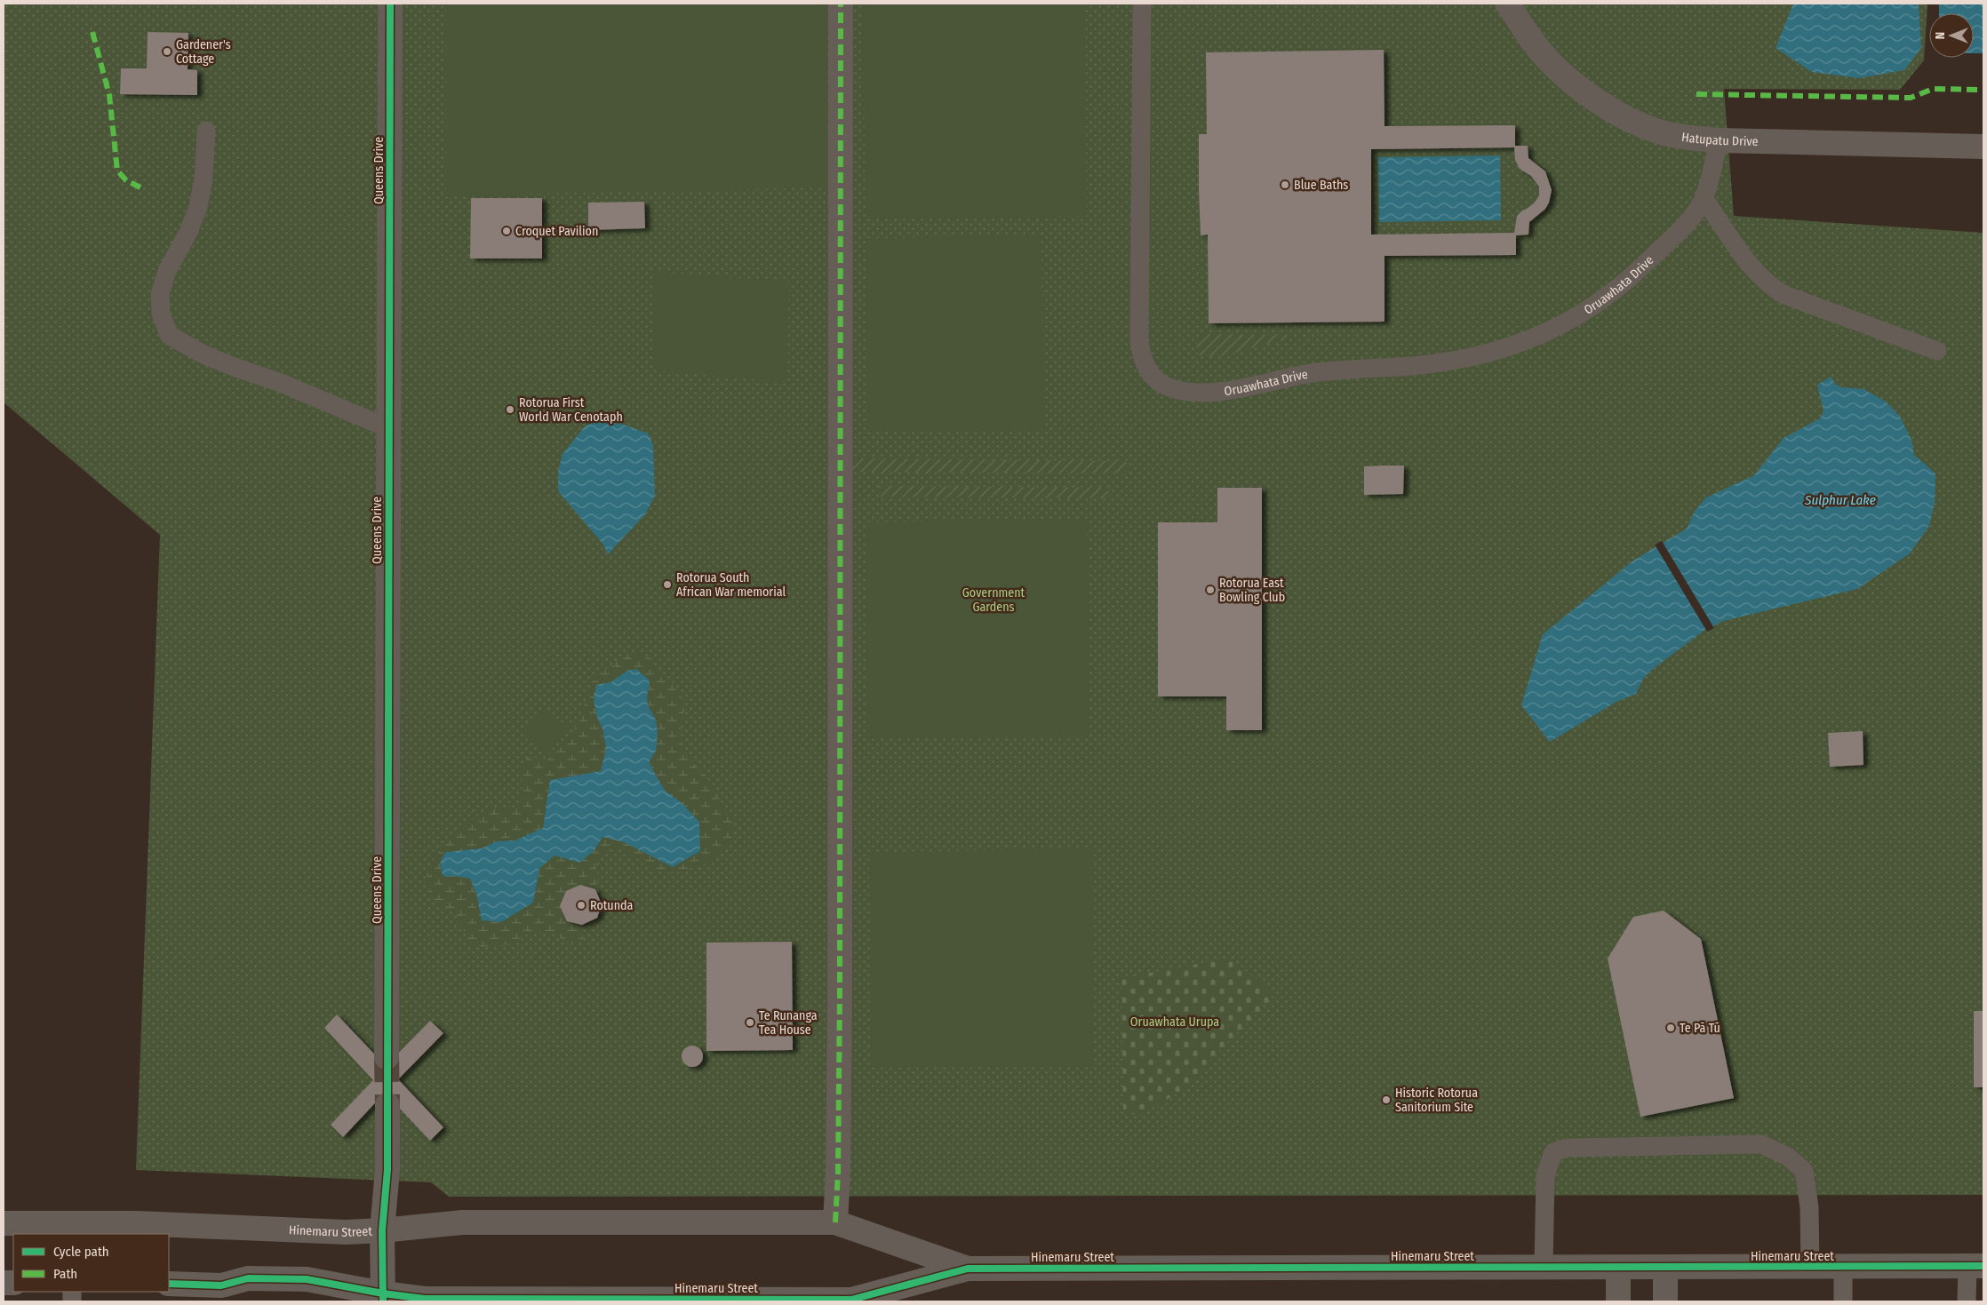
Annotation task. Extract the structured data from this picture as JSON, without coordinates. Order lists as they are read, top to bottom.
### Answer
{
  "streets": {
    "street": ["Hatupatu Drive", "Queens Drive", "Hinemaru Street"],
    "lane": ["Oruawhata Drive"]
  },
  "crossings": [
    ["Hatupatu Drive", "Oruawhata Drive"]
  ],
  "water": ["Sulphur Lake"],
  "parks": ["Government Gardens", "Oruawhata Urupa"],
  "places": [
    "Gardener's Cottage",
    "Blue Baths",
    "Croquet Pavilion",
    "Rotorua First World War Cenotaph",
    "Rotorua South African War memorial",
    "Rotorua East Bowling Club",
    "Rotunda",
    "Te Runanga Tea House",
    "Te Pā Tū",
    "Historic Rotorua Sanitorium Site"
  ],
  "legend": ["Cycle path", "Path"],
  "north": "left"
}
